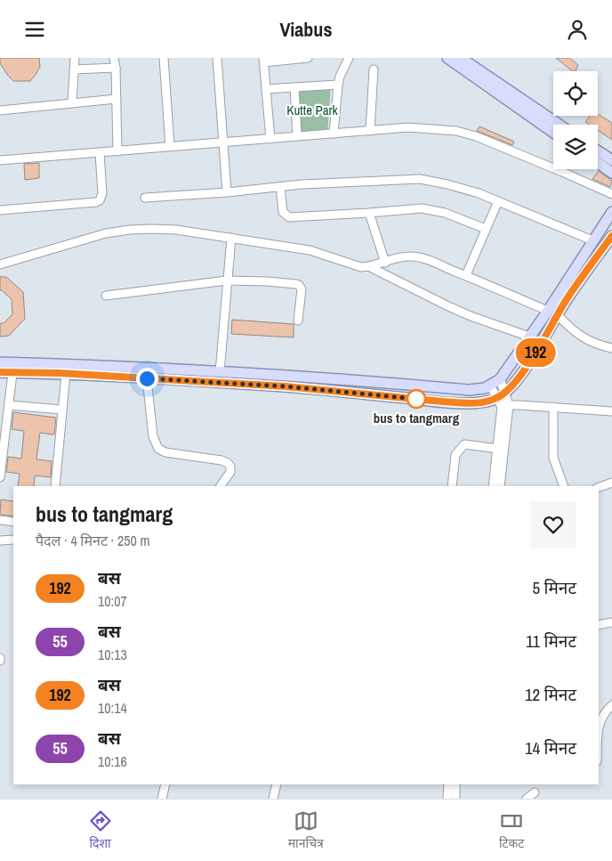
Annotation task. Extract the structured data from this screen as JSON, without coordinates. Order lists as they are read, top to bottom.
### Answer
{
  "parks": ["Kutte Park"],
  "places": ["bus to tangmarg"],
  "lines": ["bus line 192"],
  "page": {
    "header": "Viabus",
    "on_map": "192",
    "heading": ["bus to tangmarg", "पैदल · 4 मिनट · 250 m"],
    "list": [
      {
        "mark": "192",
        "name": "बस",
        "note": "10:07",
        "value": "5 मिनट"
      },
      {
        "mark": "55",
        "name": "बस",
        "note": "10:13",
        "value": "11 मिनट"
      },
      {
        "mark": "192",
        "name": "बस",
        "note": "10:14",
        "value": "12 मिनट"
      },
      {
        "mark": "55",
        "name": "बस",
        "note": "10:16",
        "value": "14 मिनट"
      }
    ],
    "tabs": ["दिशा", "मानचित्र", "टिकट"]
  }
}
